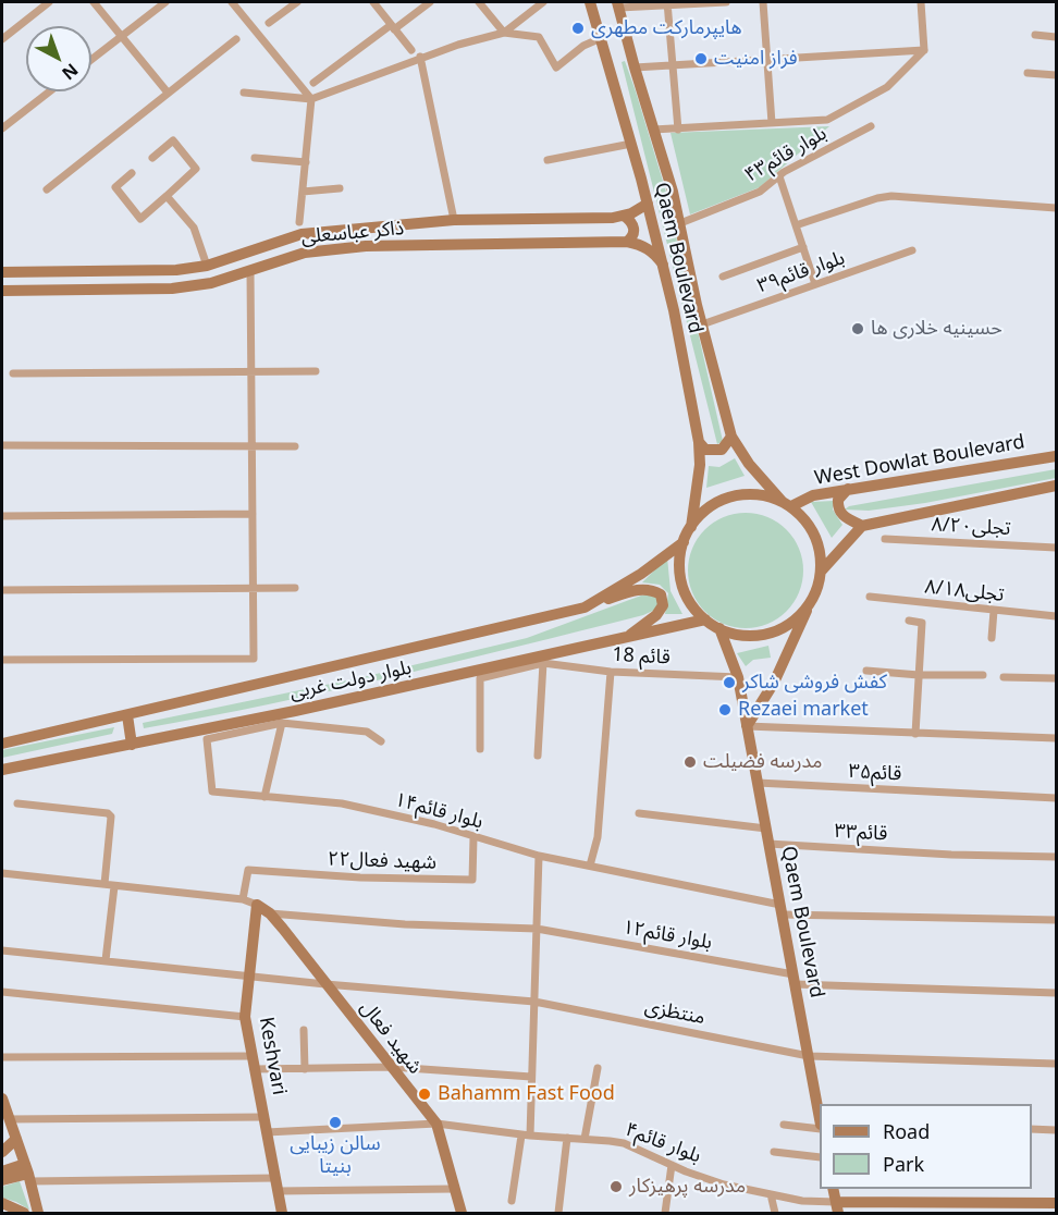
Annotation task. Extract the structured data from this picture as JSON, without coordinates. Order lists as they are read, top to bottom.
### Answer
{
  "streets": {
    "main road": [
      "ذاکر عباسعلی",
      "Qaem Boulevard",
      "West Dowlat Boulevard",
      "بلوار دولت غربی",
      "شهید فعال",
      "Keshvari"
    ],
    "street": [
      "بلوار قائم۴۳",
      "بلوار قائم۳۹",
      "تجلی۸/۲۰",
      "تجلی۸/۱۸",
      "18 قائم",
      "قائم۳۵",
      "بلوار قائم۱۴",
      "قائم۳۳",
      "شهید فعال۲۲",
      "بلوار قائم۱۲",
      "منتظزی",
      "بلوار قائم۴"
    ]
  },
  "crossings": [
    ["بلوار قائم۴۳", "Qaem Boulevard"],
    ["ذاکر عباسعلی", "Qaem Boulevard"],
    ["Qaem Boulevard", "بلوار قائم۳۹"],
    ["Qaem Boulevard", "West Dowlat Boulevard"],
    ["Qaem Boulevard", "18 قائم"],
    ["Qaem Boulevard", "بلوار دولت غربی"],
    ["Qaem Boulevard", "قائم۳۵"],
    ["Qaem Boulevard", "بلوار قائم۱۴"],
    ["Qaem Boulevard", "قائم۳۳"],
    ["Qaem Boulevard", "بلوار قائم۱۲"],
    ["Qaem Boulevard", "منتظزی"],
    ["West Dowlat Boulevard", "بلوار دولت غربی"],
    ["بلوار قائم۱۴", "شهید فعال۲۲"],
    ["بلوار قائم۱۲", "شهید فعال"],
    ["منتظزی", "شهید فعال"],
    ["منتظزی", "Keshvari"],
    ["شهید فعال", "Keshvari"],
    ["شهید فعال", "بلوار قائم۴"],
    ["Keshvari", "بلوار قائم۴"]
  ],
  "places": [
    "هایپرمارکت مطهری",
    "فراز امنیت",
    "حسینیه خلاری ها",
    "کفش فروشی شاکر",
    "Rezaei market",
    "مدرسه فضیلت",
    "Bahamm Fast Food",
    "سالن زیبایی بنیتا",
    "مدرسه پرهیزکار"
  ],
  "legend": ["Road", "Park"],
  "north": "bottom right"
}
